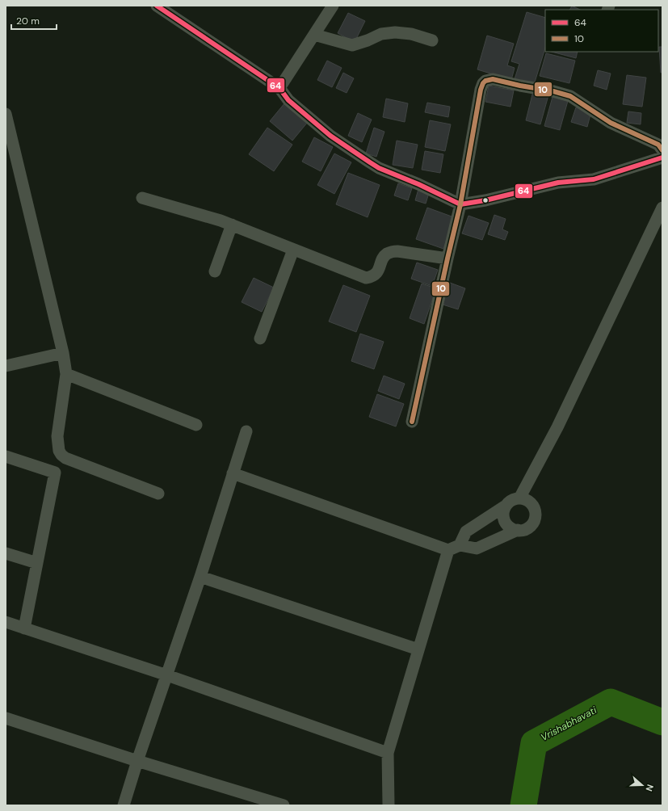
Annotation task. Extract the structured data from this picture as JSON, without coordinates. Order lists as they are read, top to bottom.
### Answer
{
  "water": ["Vrishabhavati"],
  "lines": ["transit line 64", "transit line 10"],
  "legend": ["64", "10"],
  "scale_bar": "20 m",
  "north": "right"
}
